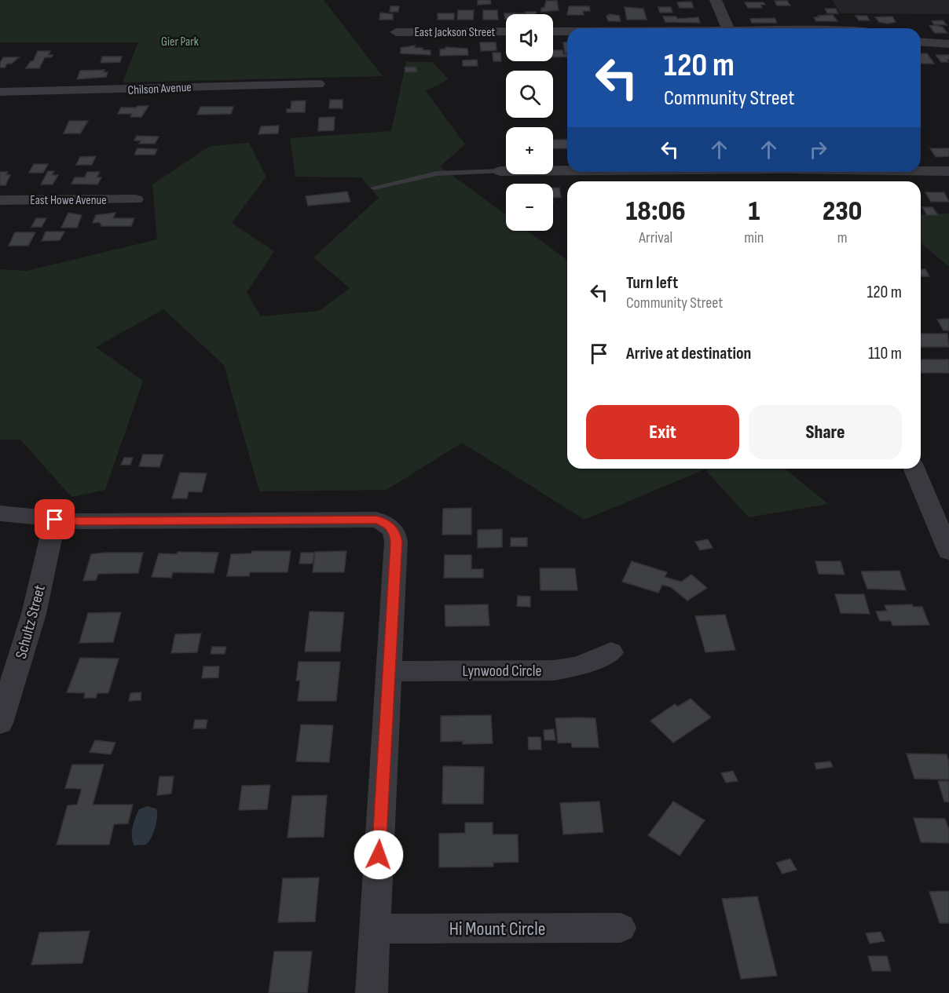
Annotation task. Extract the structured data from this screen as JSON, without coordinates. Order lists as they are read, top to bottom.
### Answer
{
  "streets": {
    "street": [
      "East Jackson Street",
      "Chilson Avenue",
      "East Howe Avenue",
      "Schultz Street",
      "Lynwood Circle",
      "Hi Mount Circle"
    ]
  },
  "parks": ["Gier Park"],
  "page": {
    "map_buttons": ["+", "−"],
    "turn": ["120 m", "Community Street"],
    "eta": [
      "18:06",
      "Arrival",
      "1",
      "min",
      "230",
      "m"
    ],
    "list": [
      {
        "name": "Turn left",
        "note": "Community Street",
        "value": "120 m"
      },
      {
        "name": "Arrive at destination",
        "value": "110 m"
      }
    ],
    "buttons": ["Exit", "Share"]
  }
}
